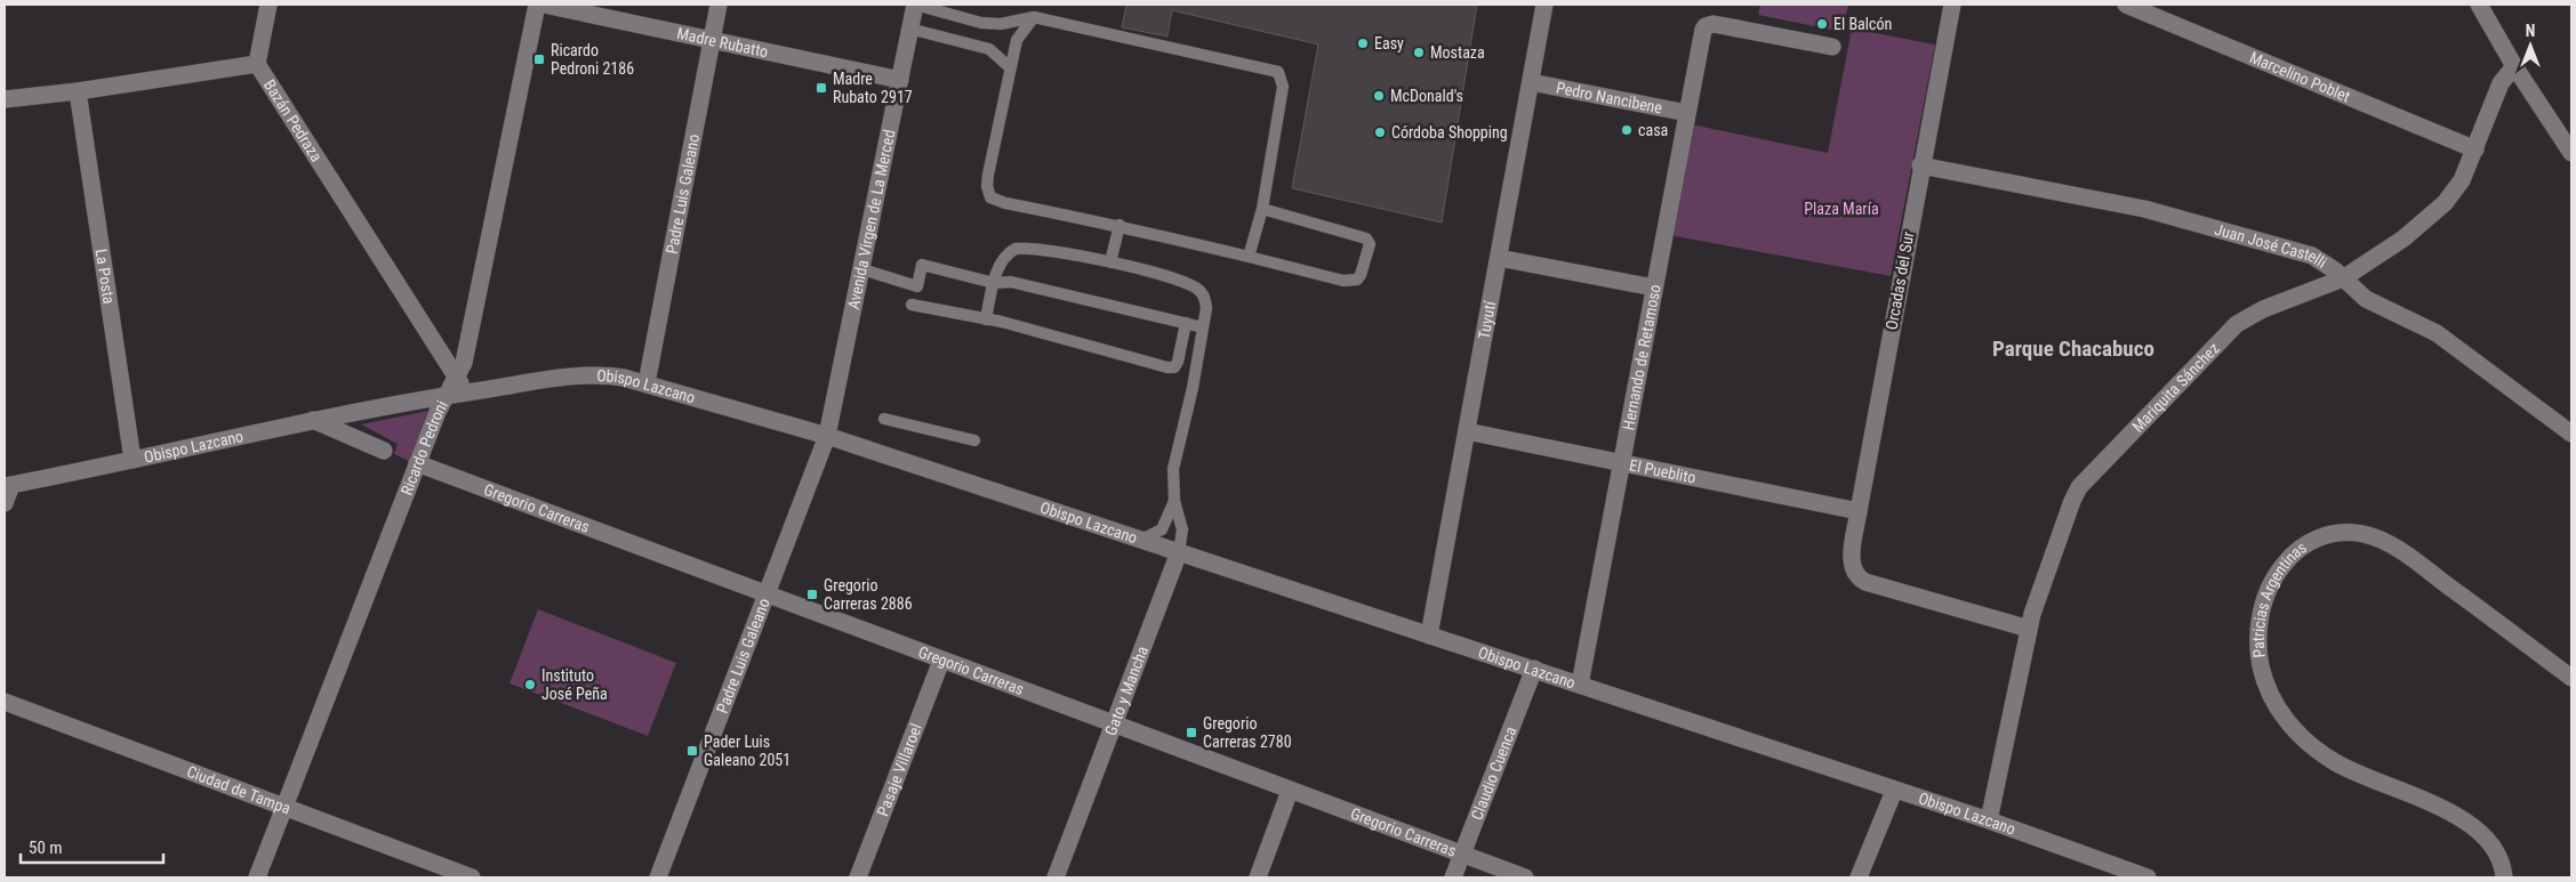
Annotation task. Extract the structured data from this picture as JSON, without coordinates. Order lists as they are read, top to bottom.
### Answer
{
  "streets": {
    "street": [
      "Madre Rubatto",
      "Marcelino Poblet",
      "Pedro Nancibene",
      "Bazán Pedraza",
      "Padre Luis Galeano",
      "Avenida Virgen de La Merced",
      "Juan José Castelli",
      "La Posta",
      "Orcadas del Sur",
      "Tuyutí",
      "Hernando de Retamoso",
      "Obispo Lazcano",
      "Mariquita Sánchez",
      "Ricardo Pedroni",
      "El Pueblito",
      "Gregorio Carreras",
      "Patricias Argentinas",
      "Gato y Mancha",
      "Pasaje Villaroel",
      "Claudio Cuenca",
      "Ciudad de Tampa"
    ]
  },
  "crossings": [
    ["Madre Rubatto", "Padre Luis Galeano"],
    ["Madre Rubatto", "Avenida Virgen de La Merced"],
    ["Marcelino Poblet", "Mariquita Sánchez"],
    ["Pedro Nancibene", "Tuyutí"],
    ["Pedro Nancibene", "Hernando de Retamoso"],
    ["Bazán Pedraza", "La Posta"],
    ["Bazán Pedraza", "Obispo Lazcano"],
    ["Bazán Pedraza", "Ricardo Pedroni"],
    ["Padre Luis Galeano", "Avenida Virgen de La Merced"],
    ["Padre Luis Galeano", "Obispo Lazcano"],
    ["Padre Luis Galeano", "Gregorio Carreras"],
    ["Avenida Virgen de La Merced", "Obispo Lazcano"],
    ["Juan José Castelli", "Orcadas del Sur"],
    ["Juan José Castelli", "Mariquita Sánchez"],
    ["La Posta", "Obispo Lazcano"],
    ["Orcadas del Sur", "Mariquita Sánchez"],
    ["Orcadas del Sur", "El Pueblito"],
    ["Tuyutí", "Obispo Lazcano"],
    ["Tuyutí", "El Pueblito"],
    ["Hernando de Retamoso", "Obispo Lazcano"],
    ["Hernando de Retamoso", "El Pueblito"],
    ["Obispo Lazcano", "Mariquita Sánchez"],
    ["Obispo Lazcano", "Ricardo Pedroni"],
    ["Obispo Lazcano", "Gato y Mancha"],
    ["Obispo Lazcano", "Claudio Cuenca"],
    ["Ricardo Pedroni", "Gregorio Carreras"],
    ["Ricardo Pedroni", "Ciudad de Tampa"],
    ["Gregorio Carreras", "Gato y Mancha"],
    ["Gregorio Carreras", "Pasaje Villaroel"],
    ["Gregorio Carreras", "Claudio Cuenca"]
  ],
  "districts": ["Parque Chacabuco"],
  "parks": ["Plaza María"],
  "places": {
    "other": [
      "El Balcón",
      "Easy",
      "Mostaza",
      "McDonald's",
      "casa",
      "Córdoba Shopping",
      "Instituto José Peña"
    ],
    "transit": [
      "Ricardo Pedroni 2186",
      "Madre Rubato 2917",
      "Gregorio Carreras 2886",
      "Gregorio Carreras 2780",
      "Pader Luis Galeano 2051"
    ]
  },
  "scale_bar": "50 m",
  "north": "top"
}
